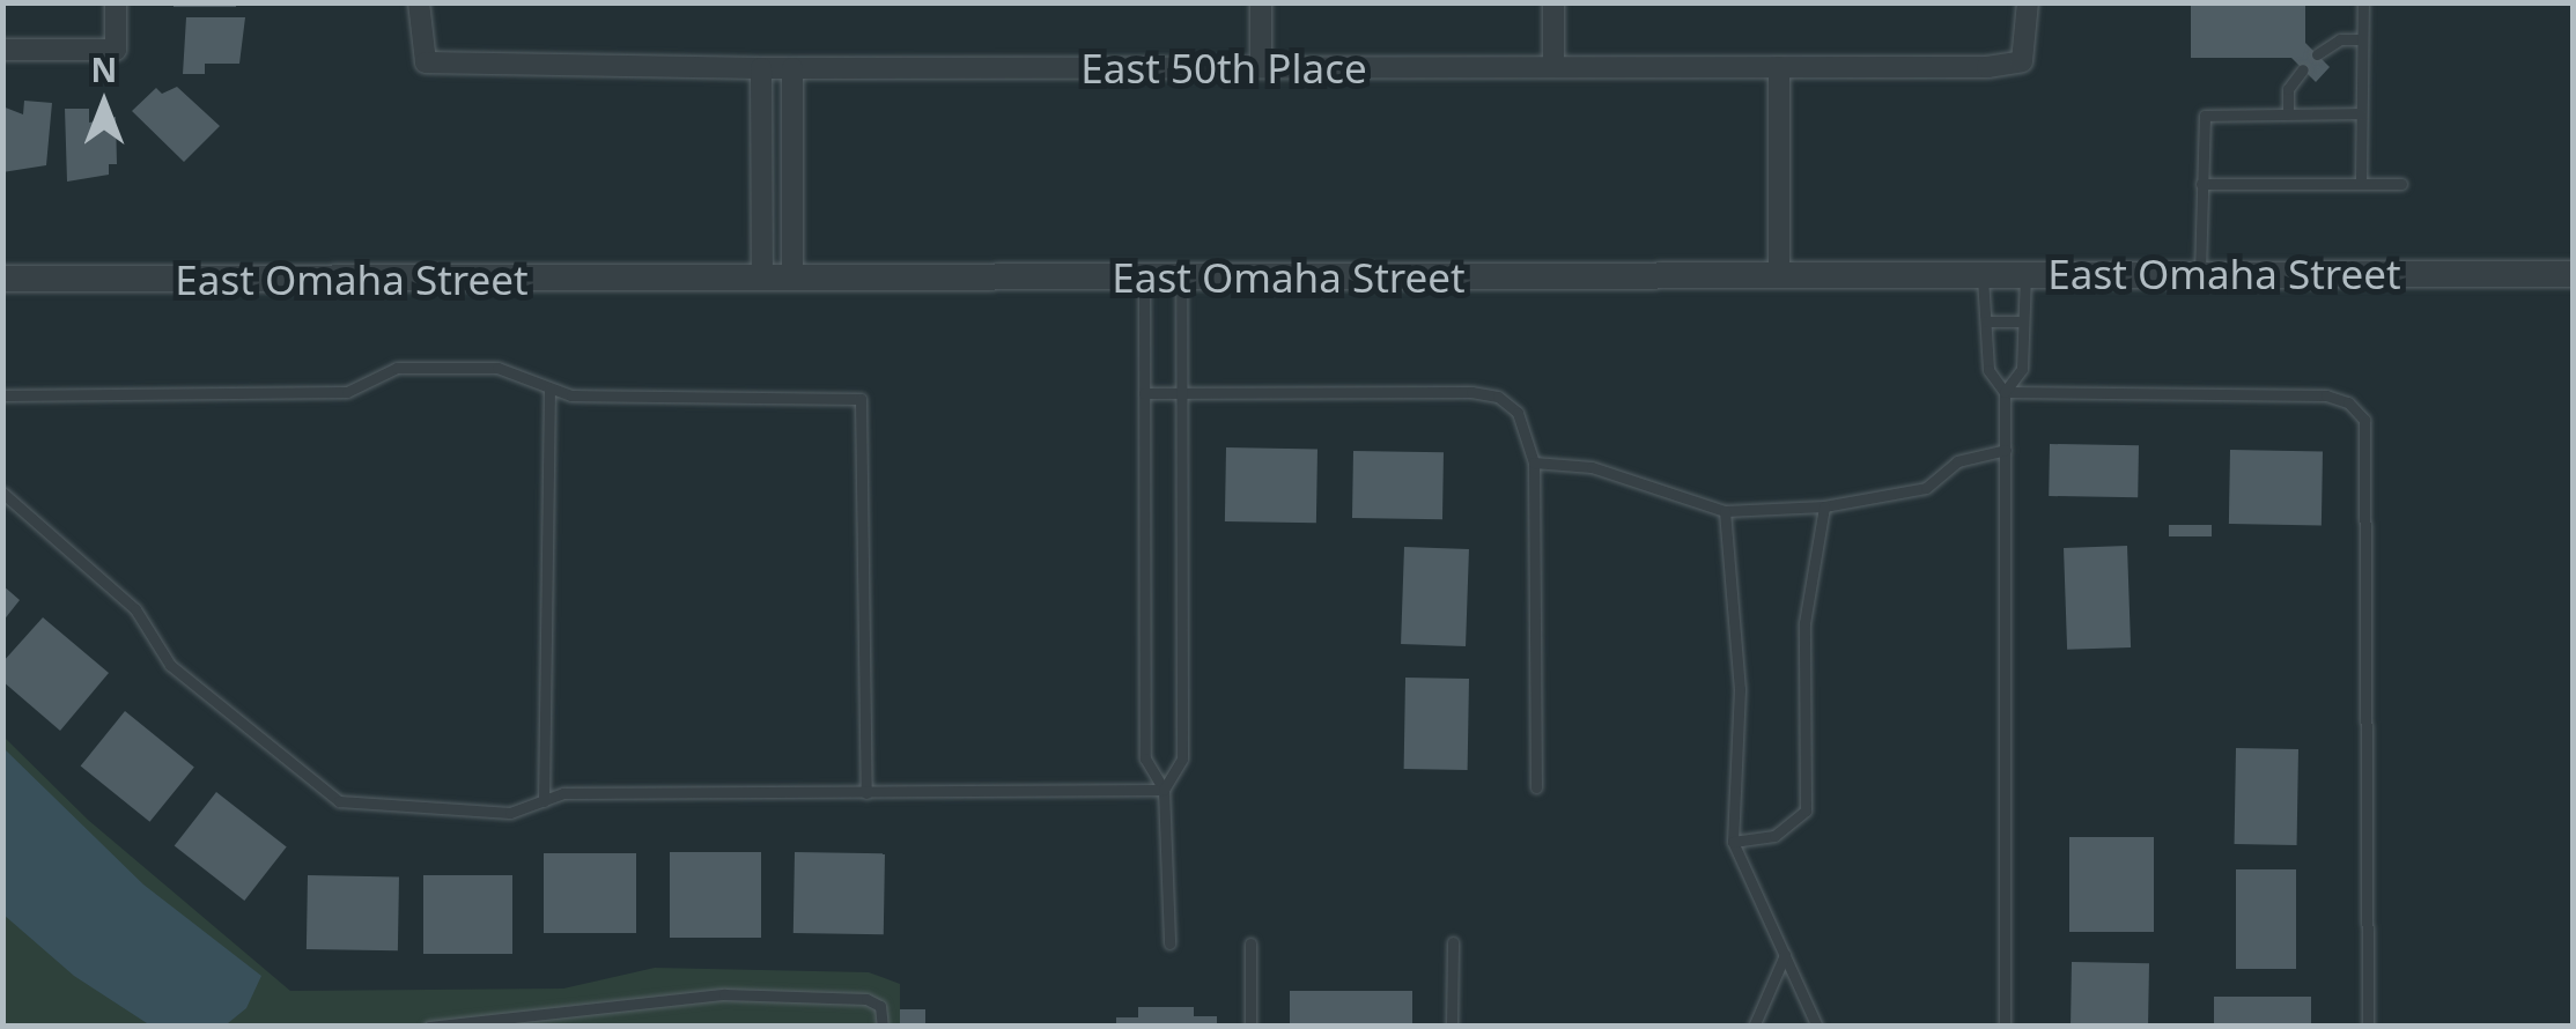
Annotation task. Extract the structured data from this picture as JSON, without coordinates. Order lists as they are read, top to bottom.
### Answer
{
  "streets": {
    "street": ["East 50th Place", "East Omaha Street"]
  },
  "north": "top"
}
